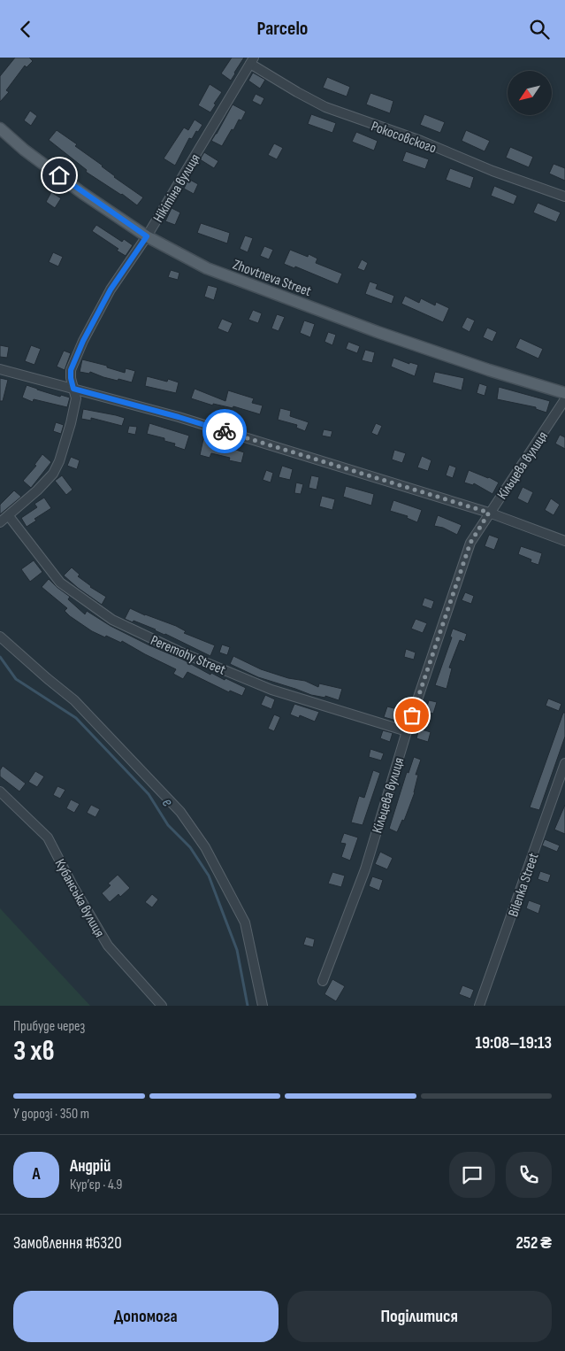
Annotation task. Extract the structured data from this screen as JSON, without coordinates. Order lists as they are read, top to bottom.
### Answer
{
  "streets": {
    "main road": ["Zhovtneva Street"],
    "street": [
      "Рокосовского",
      "Нікітіна вулиця",
      "Кільцева вулиця",
      "Peremohy Street",
      "Bilenka Street",
      "Кубанська вулиця"
    ]
  },
  "crossings": [
    ["Рокосовского", "Нікітіна вулиця"],
    ["Нікітіна вулиця", "Zhovtneva Street"],
    ["Нікітіна вулиця", "Peremohy Street"],
    ["Кільцева вулиця", "Peremohy Street"]
  ],
  "water": ["e"],
  "north": "bottom left",
  "page": {
    "header": "Parcelo",
    "heading": ["3 хв", "Прибуде через", "19:08–19:13"],
    "panel": [
      "Андрій",
      "Кур’єр · 4.9",
      "Замовлення #6320",
      "252 ₴"
    ],
    "bar": "У дорозі · 350 m",
    "round": "А",
    "buttons": ["Допомога", "Поділитися"]
  }
}
